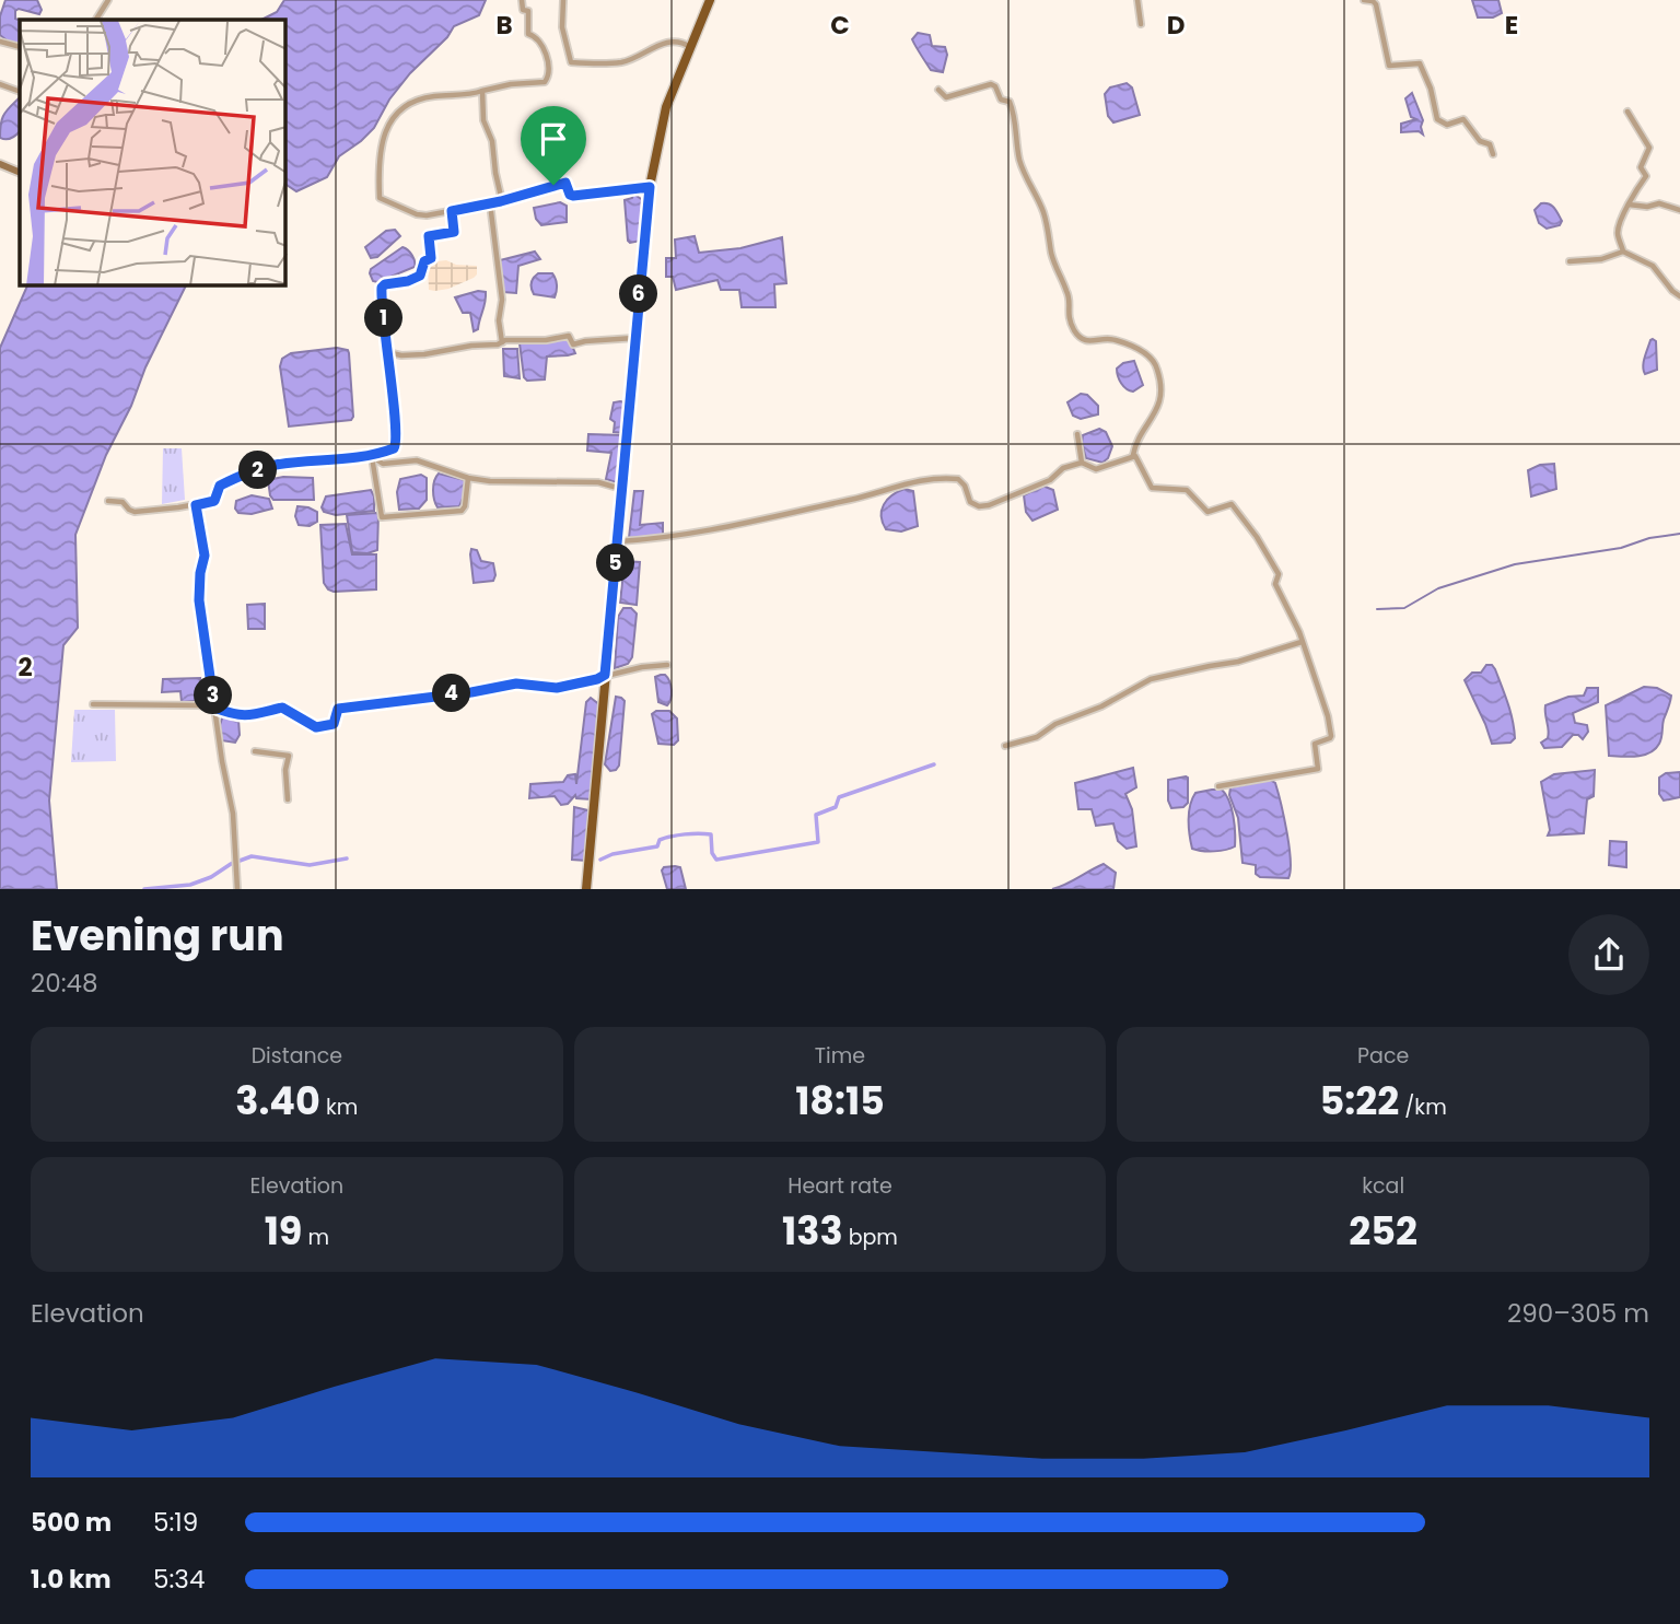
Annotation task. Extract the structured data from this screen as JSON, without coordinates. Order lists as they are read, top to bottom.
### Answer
{
  "page": {
    "pins": [
      "6",
      "1",
      "2",
      "5",
      "4",
      "3"
    ],
    "heading": ["Evening run", "20:48"],
    "stats": [
      ["Distance", "3.40 km"],
      ["Time", "18:15"],
      ["Pace", "5:22 /km"],
      ["Elevation", "19 m"],
      ["Heart rate", "133 bpm"],
      ["kcal", "252"]
    ],
    "chart": ["Elevation", "290–305 m"],
    "list": [
      {
        "name": "500 m",
        "note": "5:19"
      },
      {
        "name": "1.0 km",
        "note": "5:34"
      }
    ]
  },
  "grid": {
    "columns": [
      "B",
      "C",
      "D",
      "E"
    ],
    "rows": ["2"]
  }
}
